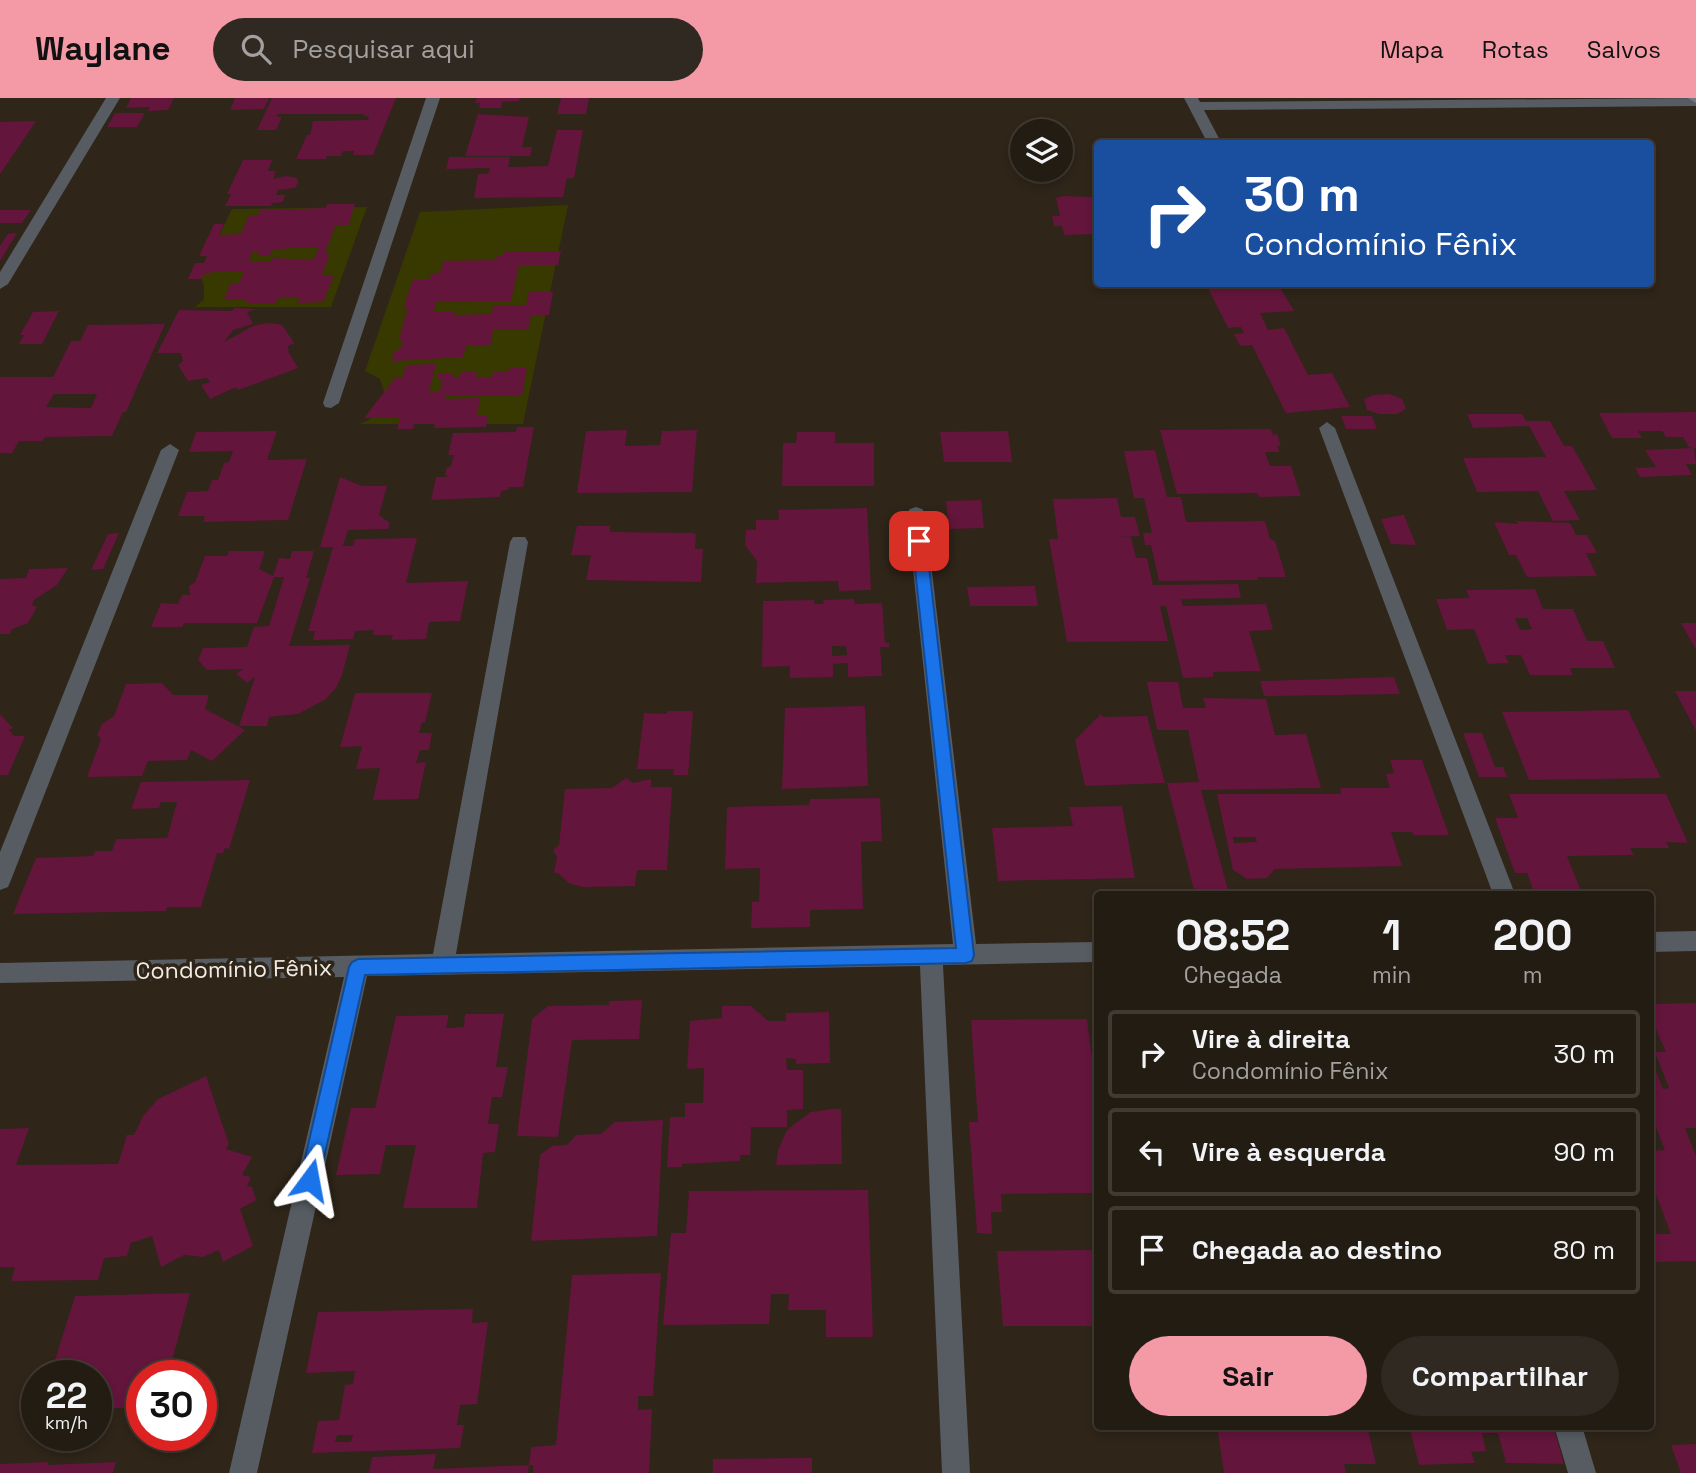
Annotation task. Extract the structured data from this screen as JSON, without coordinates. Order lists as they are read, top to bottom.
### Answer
{
  "streets": {
    "street": ["Condomínio Fênix"]
  },
  "page": {
    "header": "Waylane",
    "search": "Pesquisar aqui",
    "nav": ["Mapa", "Rotas", "Salvos"],
    "turn": ["30 m", "Condomínio Fênix"],
    "eta": [
      "08:52",
      "Chegada",
      "1",
      "min",
      "200",
      "m"
    ],
    "list": [
      {
        "name": "Vire à direita",
        "note": "Condomínio Fênix",
        "value": "30 m"
      },
      {
        "name": "Vire à esquerda",
        "value": "90 m"
      },
      {
        "name": "Chegada ao destino",
        "value": "80 m"
      }
    ],
    "buttons": ["Sair", "Compartilhar"],
    "speed": "22 km/h",
    "limit": "30"
  }
}
